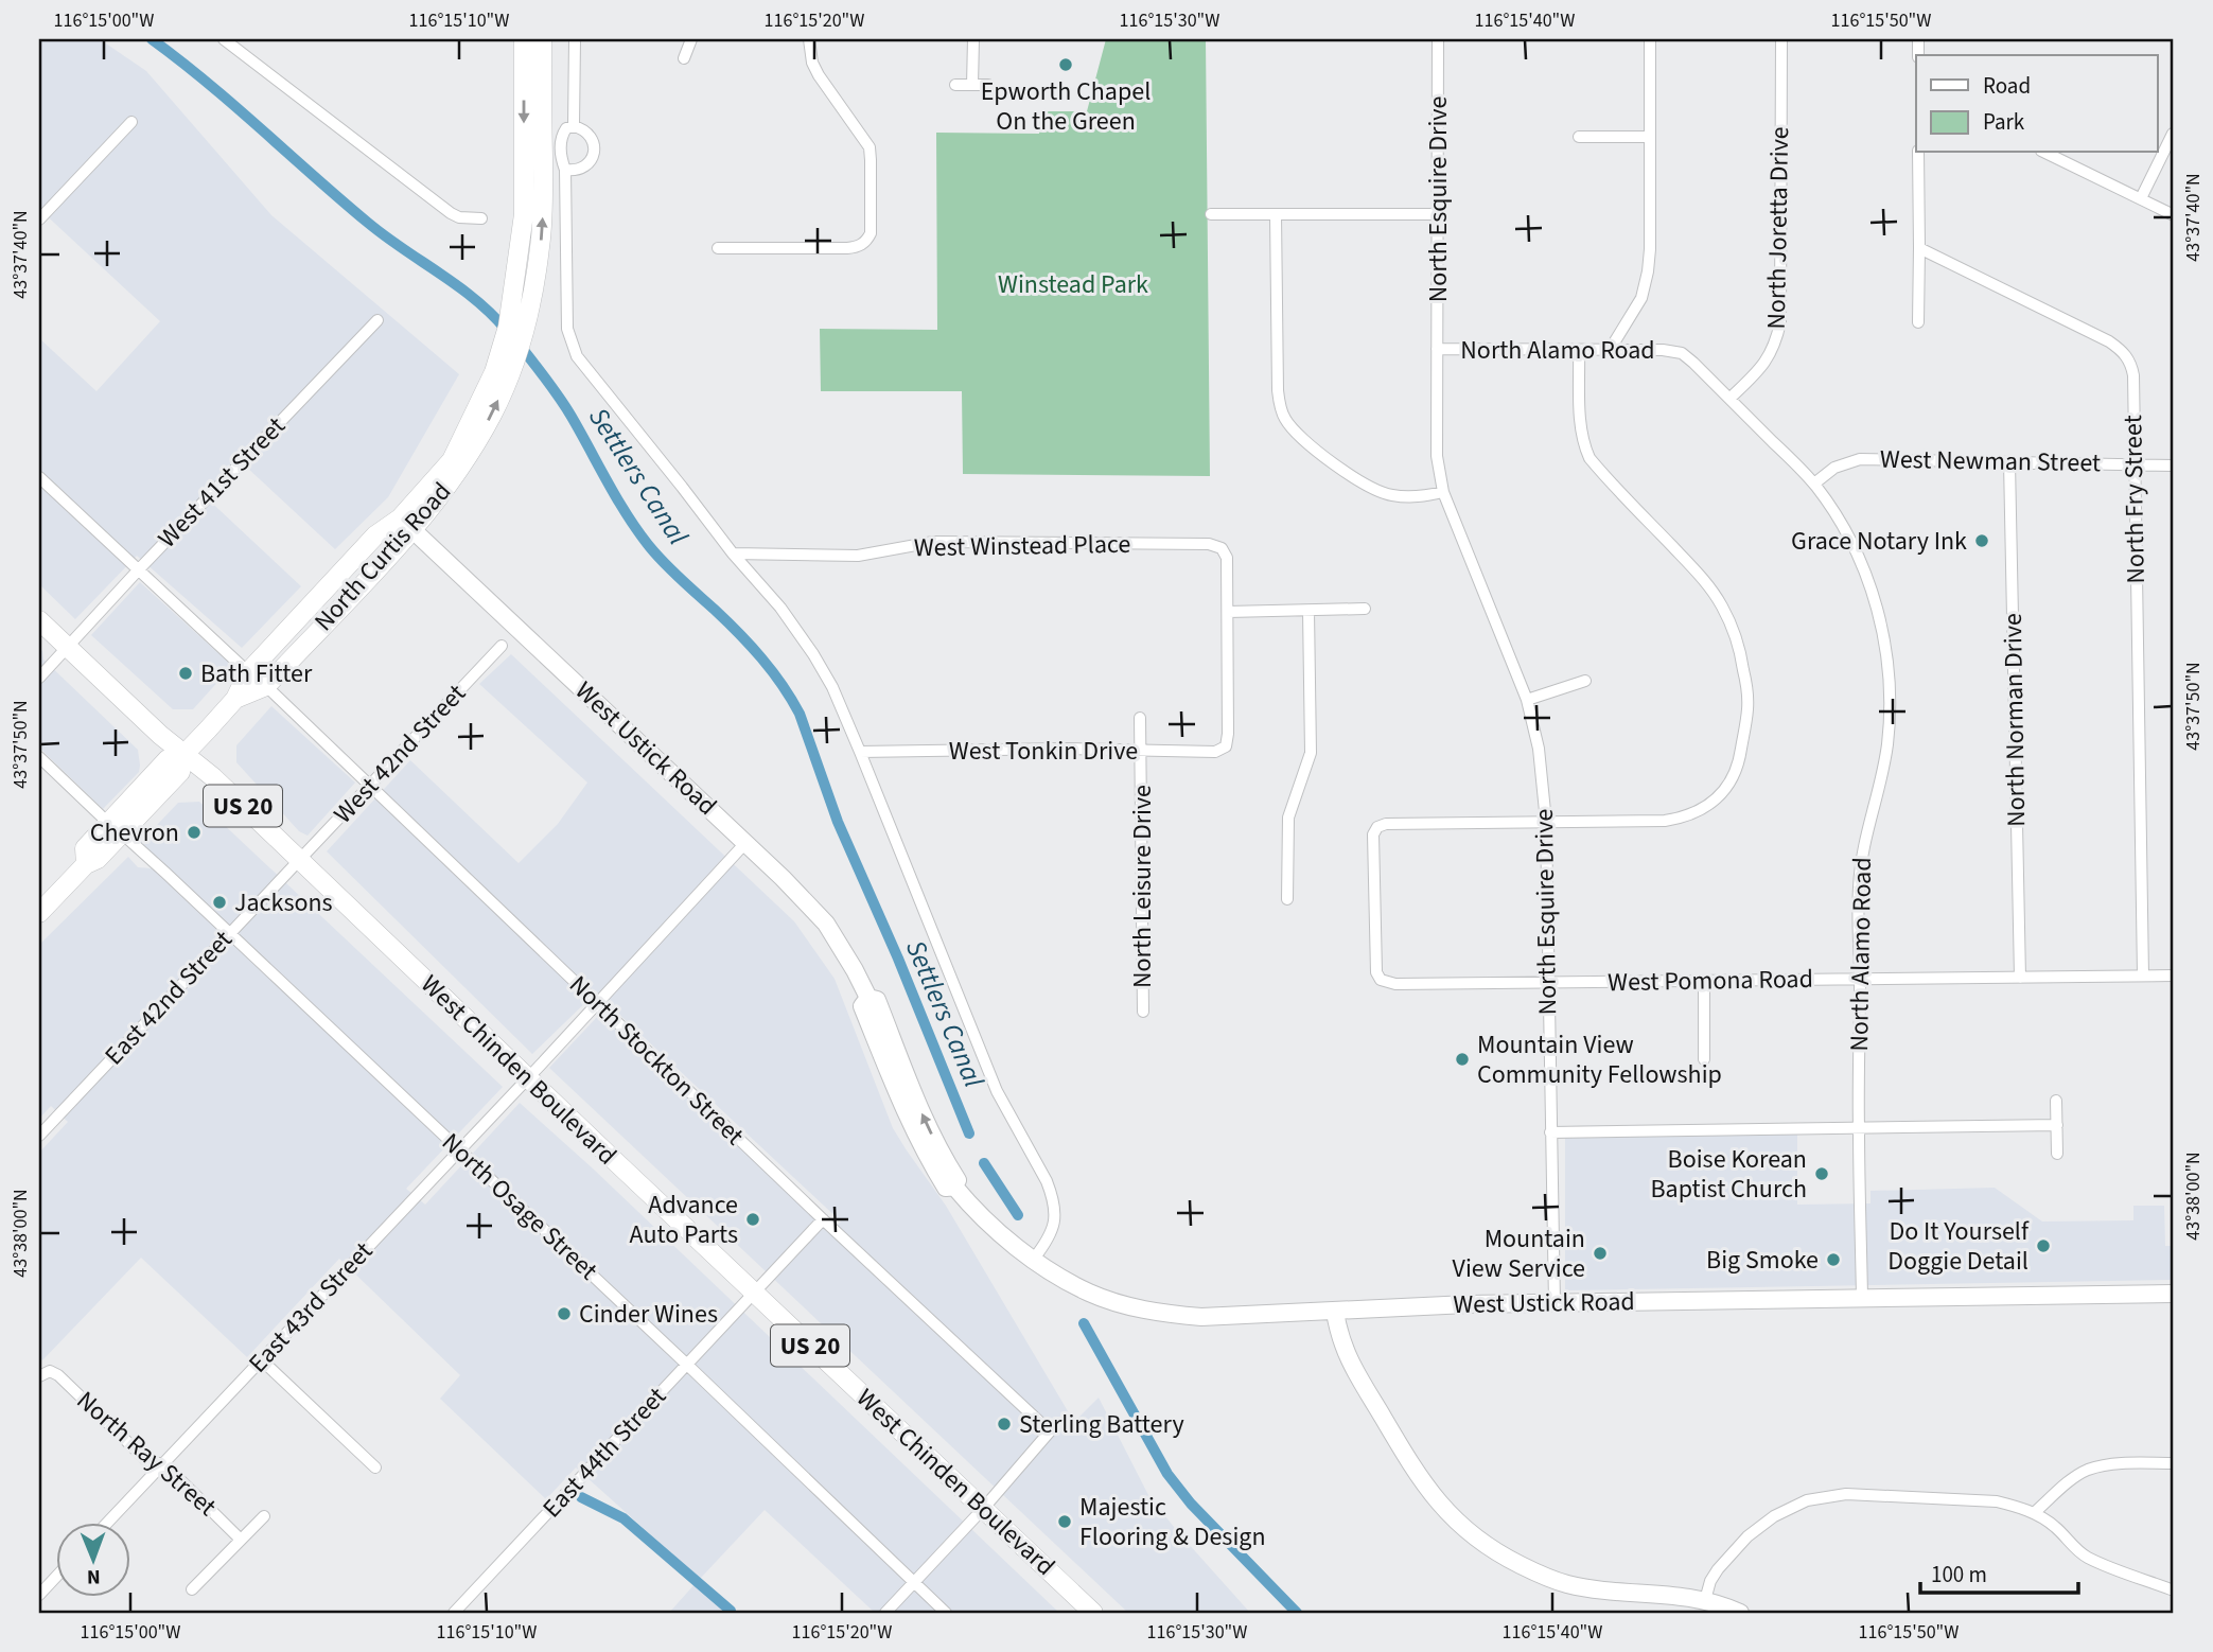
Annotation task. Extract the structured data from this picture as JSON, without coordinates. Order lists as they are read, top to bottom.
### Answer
{
  "streets": {
    "main road": [
      "North Curtis Road",
      "West Ustick Road",
      "US 20",
      "West Chinden Boulevard"
    ],
    "street": [
      "North Esquire Drive",
      "North Joretta Drive",
      "North Alamo Road",
      "West Newman Street",
      "West 41st Street",
      "North Fry Street",
      "West Winstead Place",
      "North Norman Drive",
      "West Tonkin Drive",
      "West 42nd Street",
      "North Leisure Drive",
      "West Pomona Road",
      "East 42nd Street",
      "North Stockton Street",
      "North Osage Street",
      "East 43rd Street",
      "East 44th Street",
      "North Ray Street"
    ]
  },
  "crossings": [
    ["North Esquire Drive", "North Alamo Road"],
    ["North Esquire Drive", "West Ustick Road"],
    ["North Esquire Drive", "West Pomona Road"],
    ["North Joretta Drive", "North Alamo Road"],
    ["North Alamo Road", "West Newman Street"],
    ["North Alamo Road", "West Ustick Road"],
    ["North Alamo Road", "West Pomona Road"],
    ["West Newman Street", "North Fry Street"],
    ["West Newman Street", "North Norman Drive"],
    ["West 41st Street", "West Chinden Boulevard"],
    ["North Fry Street", "West Pomona Road"],
    ["West Winstead Place", "West Tonkin Drive"],
    ["North Curtis Road", "West Ustick Road"],
    ["North Curtis Road", "North Stockton Street"],
    ["North Curtis Road", "West Chinden Boulevard"],
    ["North Curtis Road", "North Osage Street"],
    ["North Norman Drive", "West Pomona Road"],
    ["West Ustick Road", "East 43rd Street"],
    ["West Tonkin Drive", "North Leisure Drive"],
    ["West 42nd Street", "East 42nd Street"],
    ["West 42nd Street", "North Stockton Street"],
    ["West 42nd Street", "West Chinden Boulevard"],
    ["East 42nd Street", "West Chinden Boulevard"],
    ["East 42nd Street", "North Osage Street"],
    ["North Stockton Street", "West Chinden Boulevard"],
    ["North Stockton Street", "East 43rd Street"],
    ["North Stockton Street", "East 44th Street"],
    ["West Chinden Boulevard", "East 43rd Street"],
    ["West Chinden Boulevard", "East 44th Street"],
    ["North Osage Street", "East 43rd Street"],
    ["North Osage Street", "East 44th Street"],
    ["East 43rd Street", "North Ray Street"]
  ],
  "water": ["Settlers Canal"],
  "parks": ["Winstead Park"],
  "places": [
    "Epworth Chapel On the Green",
    "Grace Notary Ink",
    "Bath Fitter",
    "Chevron",
    "Jacksons",
    "Mountain View Community Fellowship",
    "Boise Korean Baptist Church",
    "Advance Auto Parts",
    "Do It Yourself Doggie Detail",
    "Mountain View Service",
    "Big Smoke",
    "Cinder Wines",
    "Sterling Battery",
    "Majestic Flooring & Design"
  ],
  "legend": ["Road", "Park"],
  "scale_bar": "100 m",
  "north": "bottom",
  "coordinates": [
    "116°15'00\"W",
    "116°15'10\"W",
    "116°15'20\"W",
    "116°15'30\"W",
    "116°15'40\"W",
    "116°15'50\"W",
    "43°37'40\"N",
    "43°37'50\"N",
    "43°38'00\"N"
  ]
}
